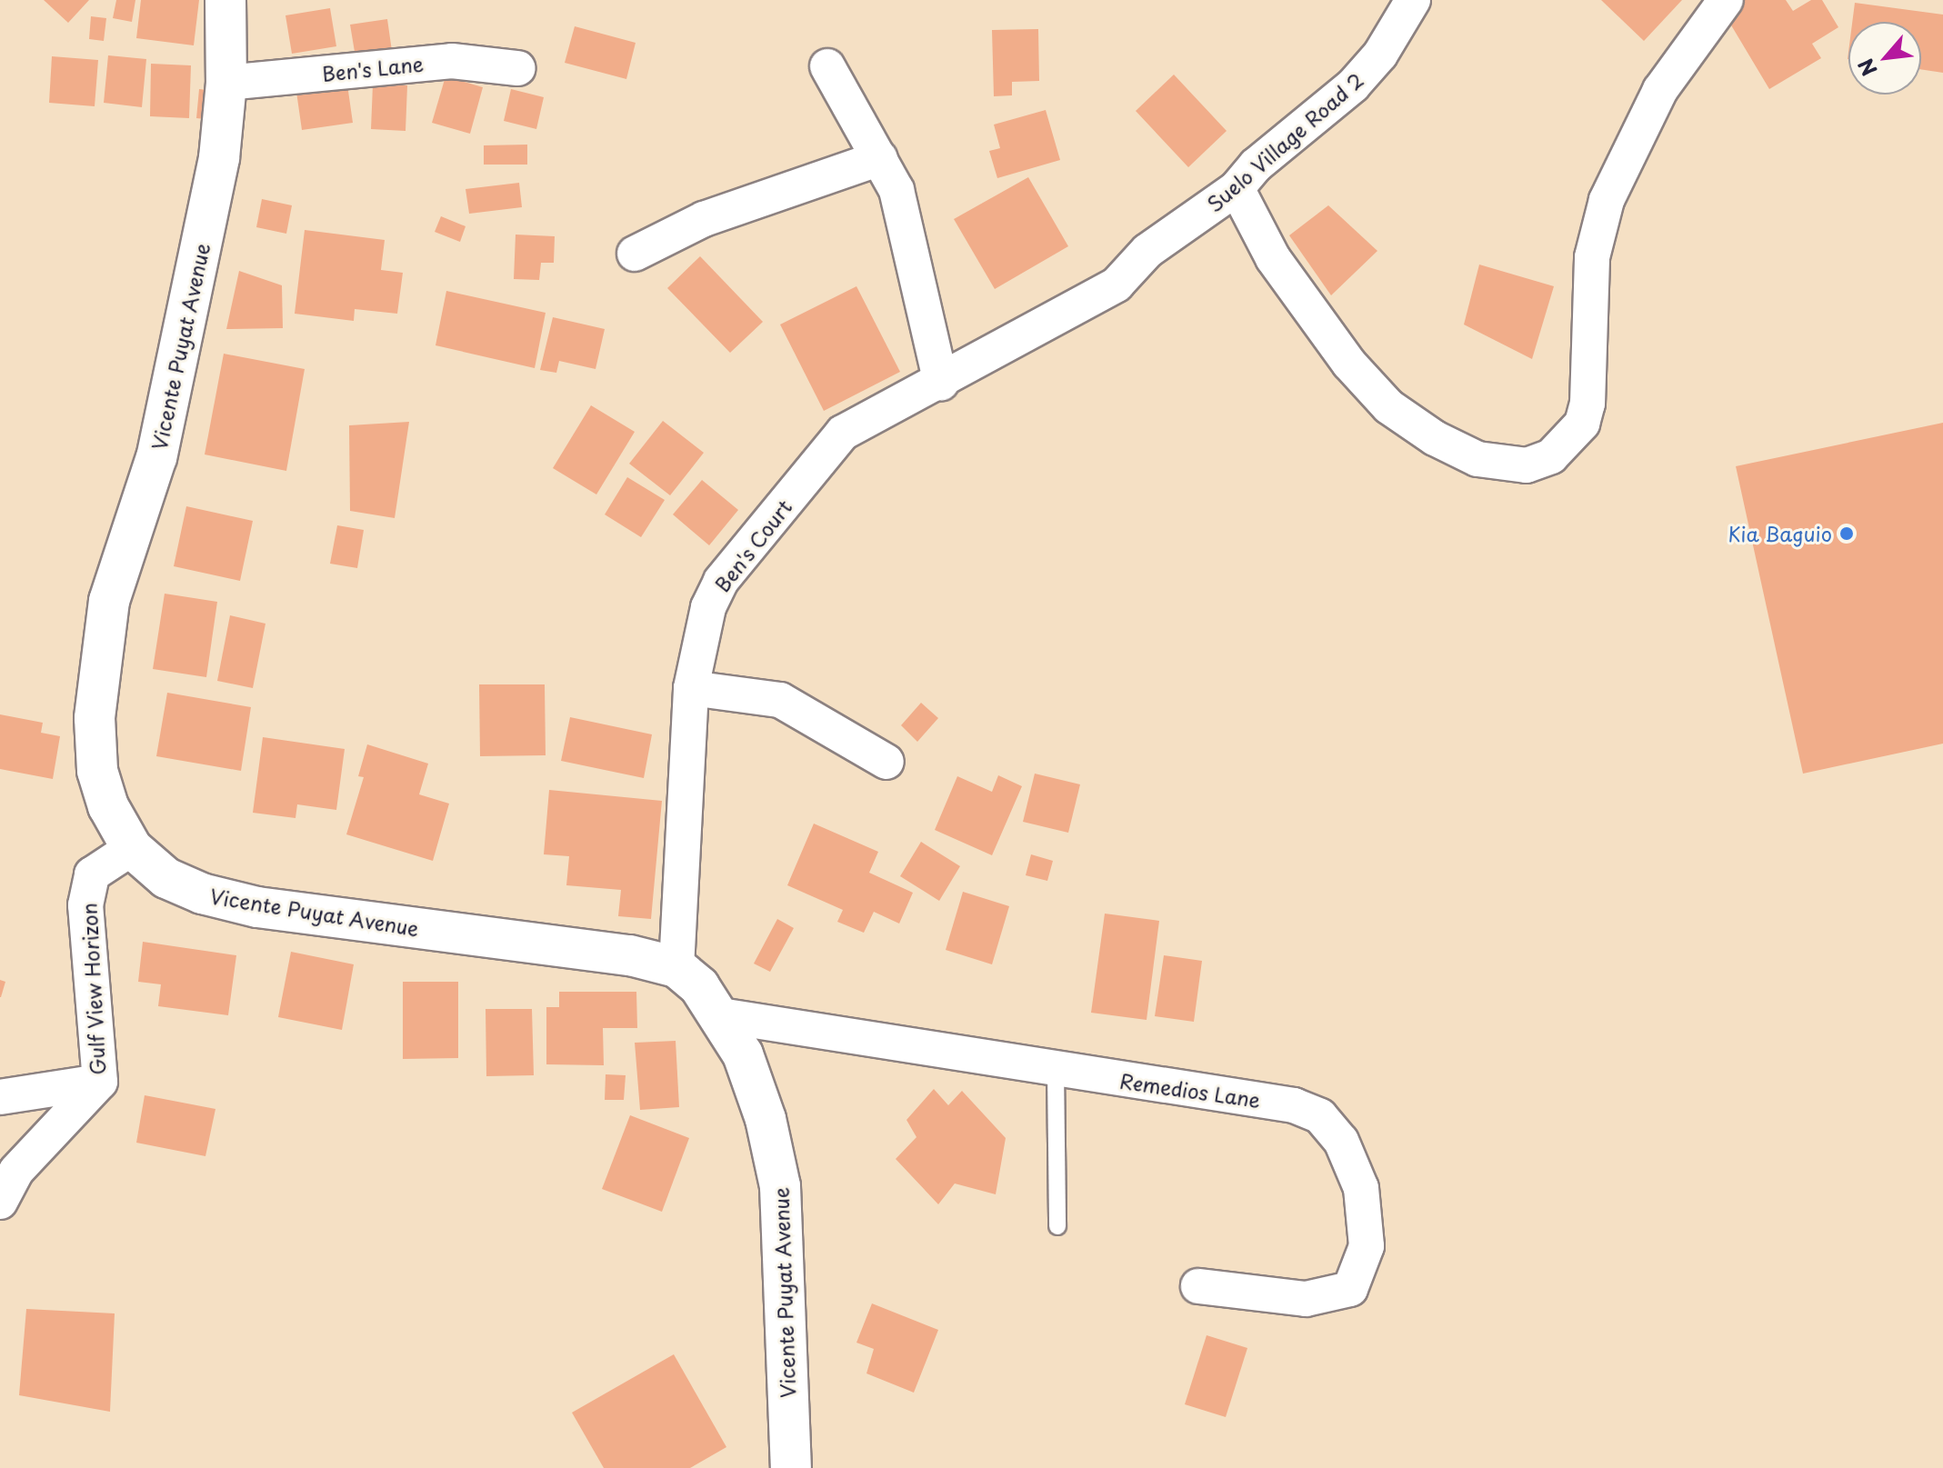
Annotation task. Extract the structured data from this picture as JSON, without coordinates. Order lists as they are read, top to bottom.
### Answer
{
  "streets": {
    "main road": ["Vicente Puyat Avenue"],
    "street": [
      "Ben's Lane",
      "Suelo Village Road 2",
      "Ben's Court",
      "Gulf View Horizon",
      "Remedios Lane"
    ]
  },
  "crossings": [
    ["Ben's Lane", "Vicente Puyat Avenue"],
    ["Suelo Village Road 2", "Ben's Court"],
    ["Vicente Puyat Avenue", "Ben's Court"],
    ["Vicente Puyat Avenue", "Gulf View Horizon"],
    ["Vicente Puyat Avenue", "Remedios Lane"]
  ],
  "places": ["Kia Baguio"],
  "north": "bottom left"
}
